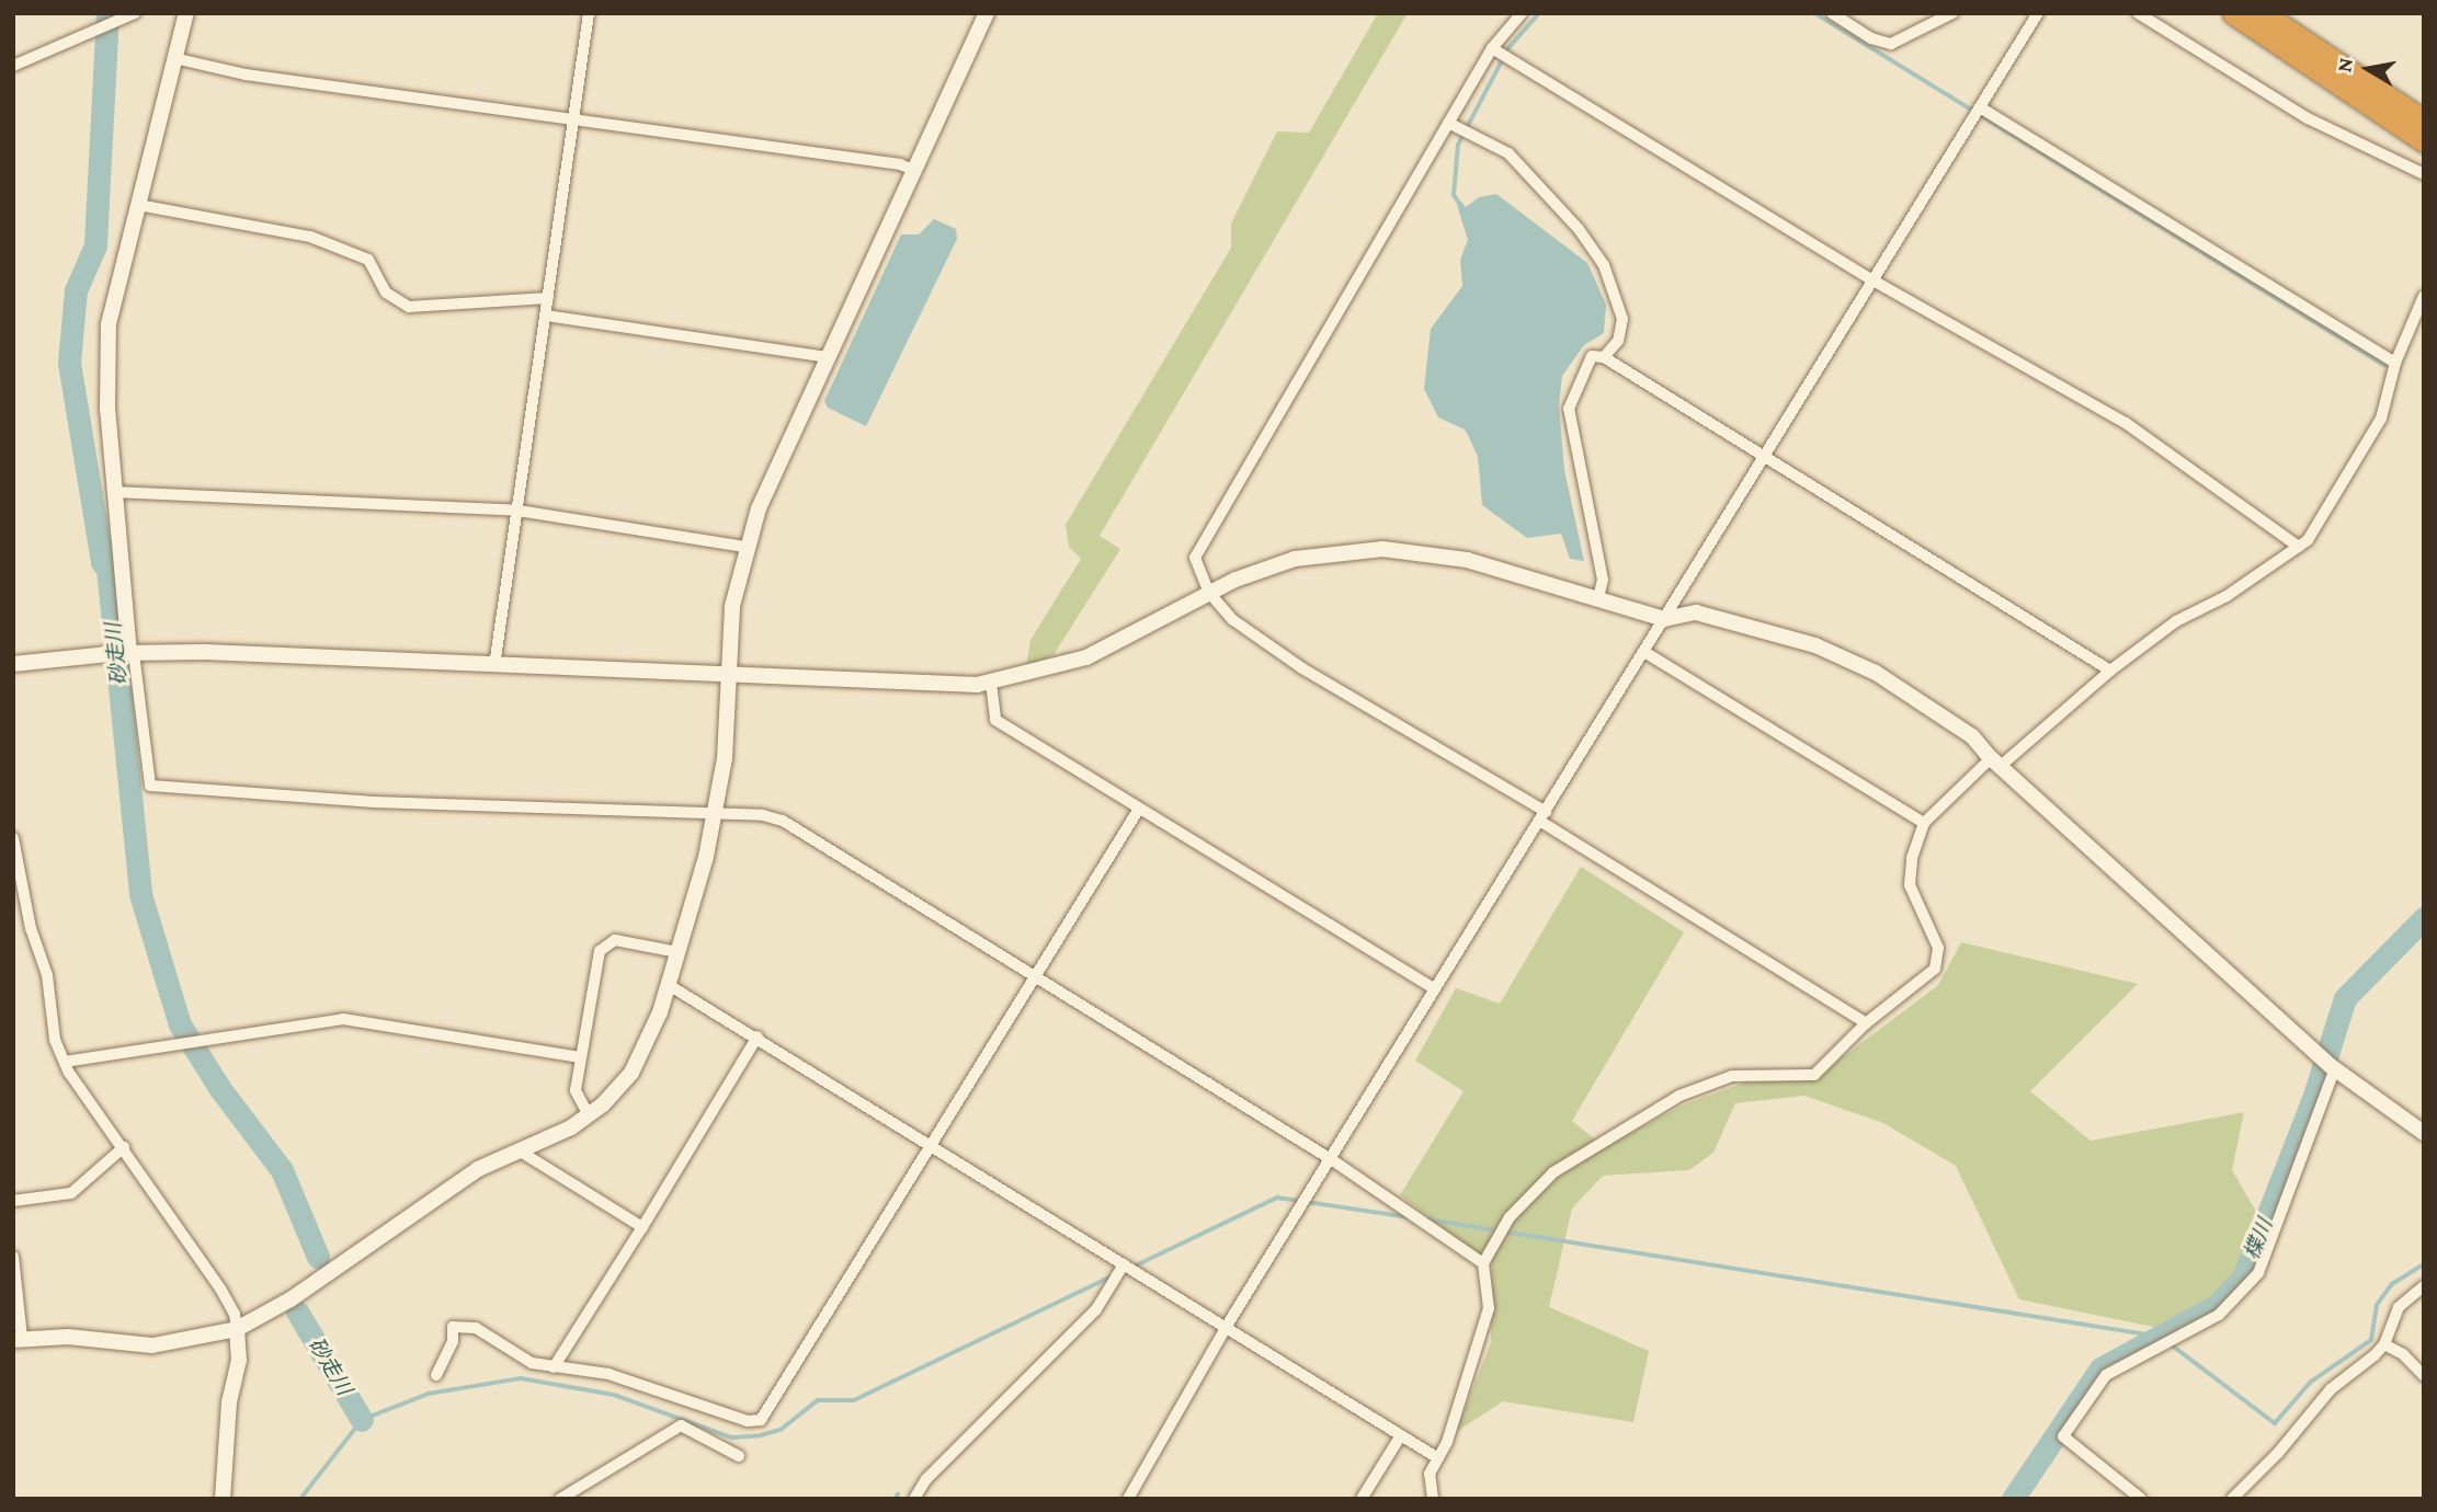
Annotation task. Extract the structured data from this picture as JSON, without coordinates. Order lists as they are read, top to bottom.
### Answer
{
  "water": ["砂走川", "楪川"],
  "north": "left"
}
